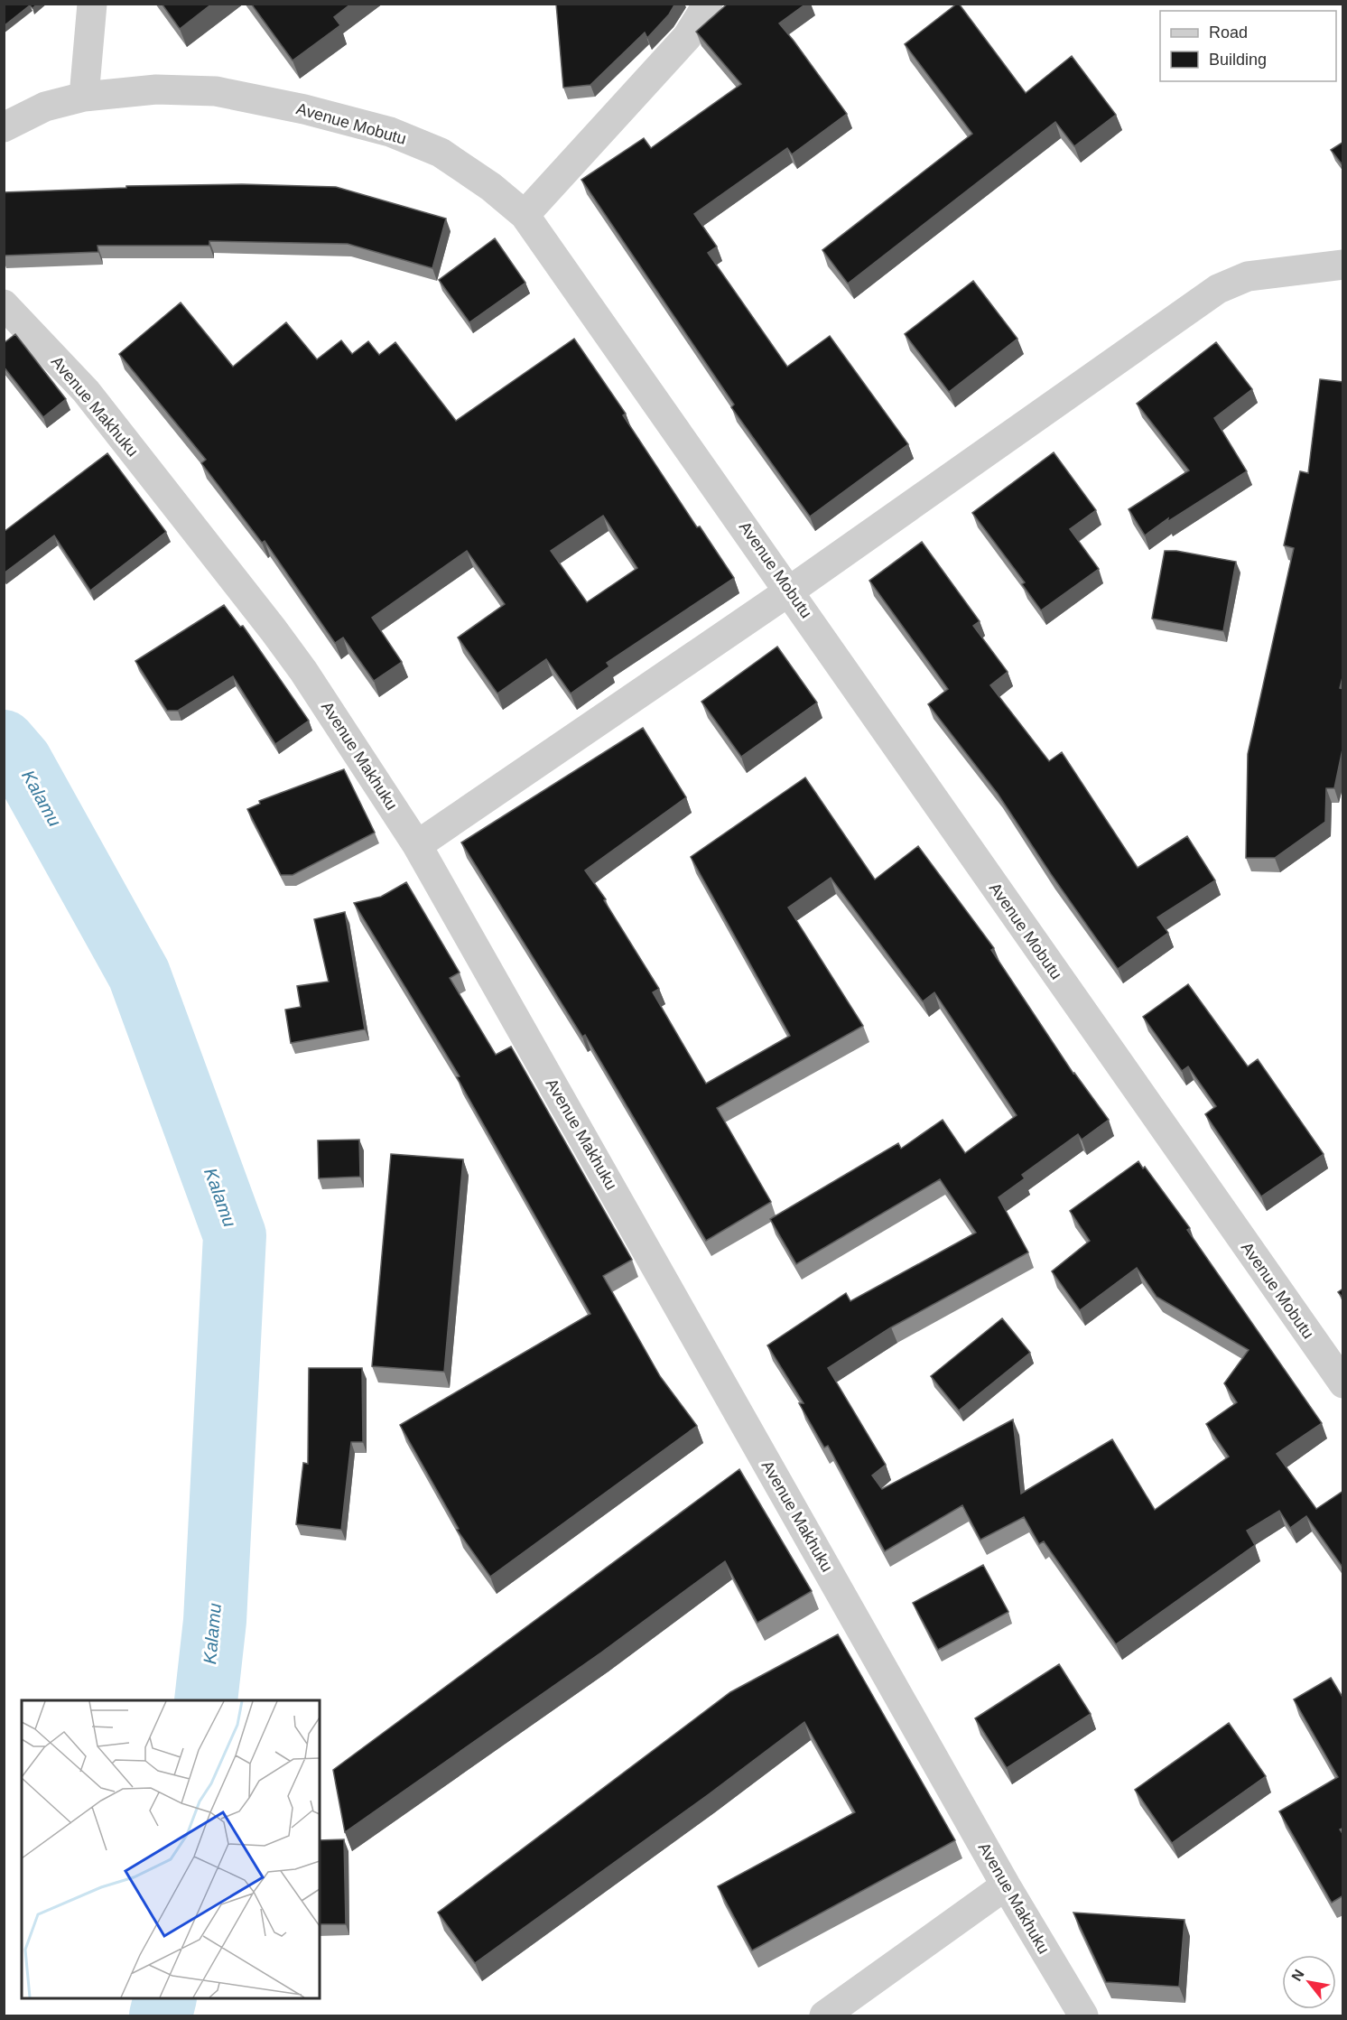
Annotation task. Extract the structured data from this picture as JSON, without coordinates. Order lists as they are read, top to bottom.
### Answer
{
  "streets": {
    "street": ["Avenue Mobutu", "Avenue Makhuku"]
  },
  "water": ["Kalamu"],
  "legend": ["Road", "Building"],
  "north": "top left"
}
